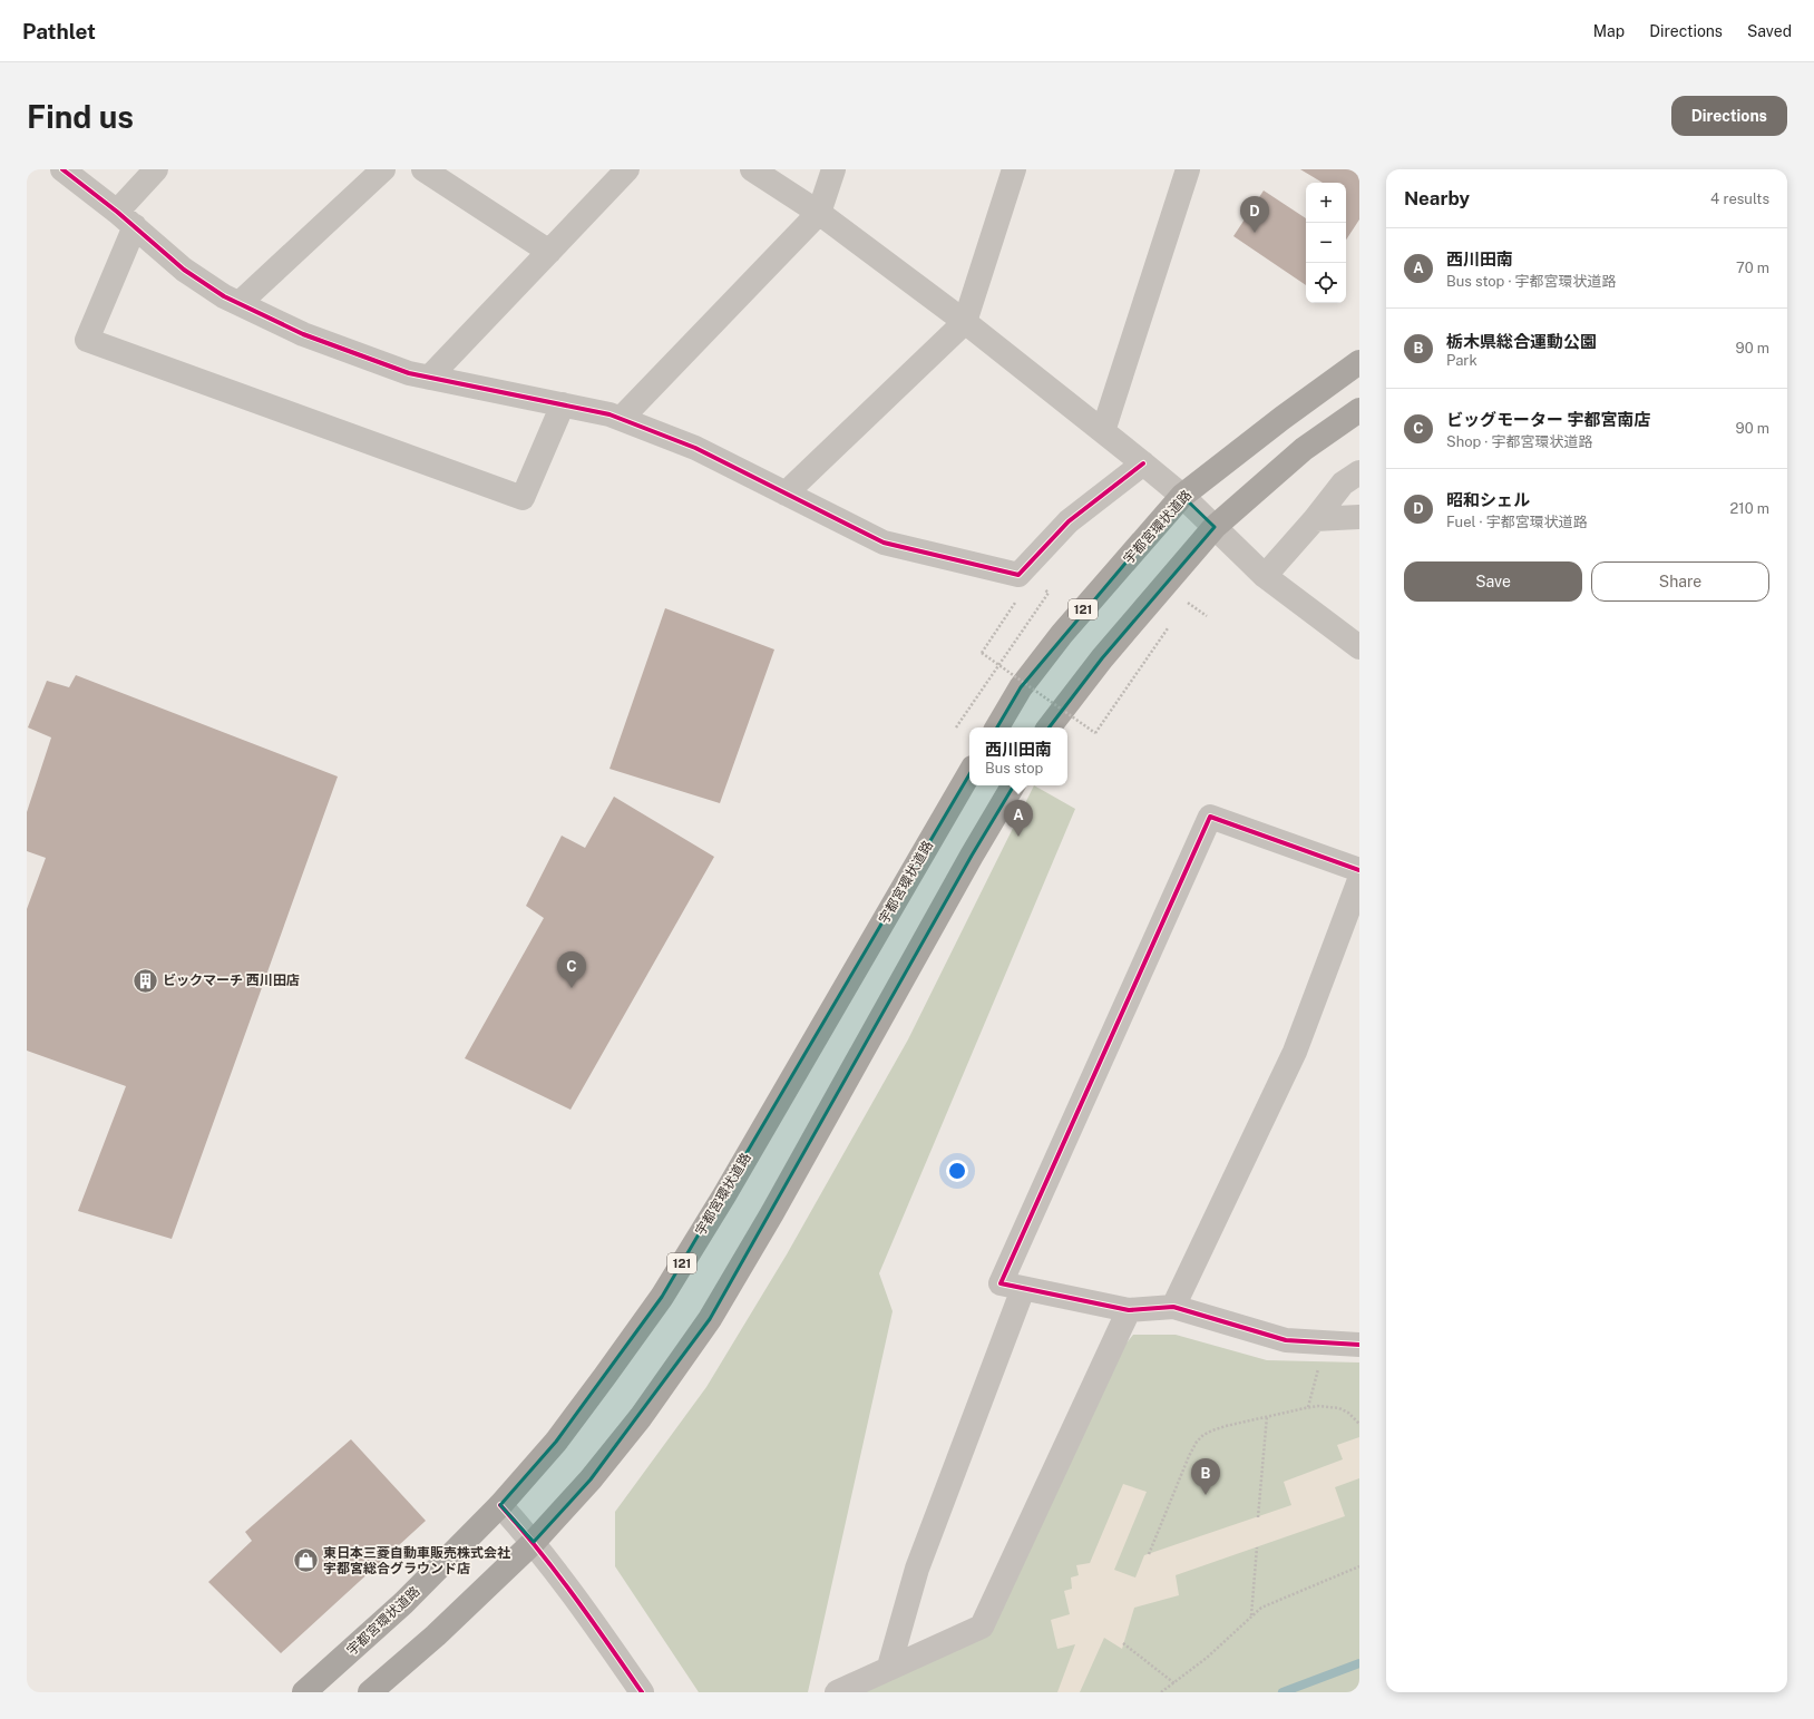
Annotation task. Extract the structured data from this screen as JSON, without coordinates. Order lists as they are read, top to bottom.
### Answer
{
  "streets": {
    "highway": ["宇都宮環状道路", "121"]
  },
  "places": {
    "building": ["ビックマーチ 西川田店"],
    "shop": ["東日本三菱自動車販売株式会社 宇都宮総合グラウンド店"]
  },
  "page": {
    "header": "Pathlet",
    "nav": ["Map", "Directions", "Saved"],
    "buttons": [
      "Directions",
      ["Save", "Share"]
    ],
    "title": "Find us",
    "heading": ["Nearby", "4 results"],
    "map_buttons": ["+", "−"],
    "pins": [
      "D",
      "A",
      "C",
      "B"
    ],
    "list": [
      {
        "mark": "A",
        "name": "西川田南",
        "note": "Bus stop · 宇都宮環状道路",
        "value": "70 m"
      },
      {
        "mark": "B",
        "name": "栃木県総合運動公園",
        "note": "Park",
        "value": "90 m"
      },
      {
        "mark": "C",
        "name": "ビッグモーター 宇都宮南店",
        "note": "Shop · 宇都宮環状道路",
        "value": "90 m"
      },
      {
        "mark": "D",
        "name": "昭和シェル",
        "note": "Fuel · 宇都宮環状道路",
        "value": "210 m"
      }
    ],
    "popup": ["西川田南", "Bus stop"]
  }
}
